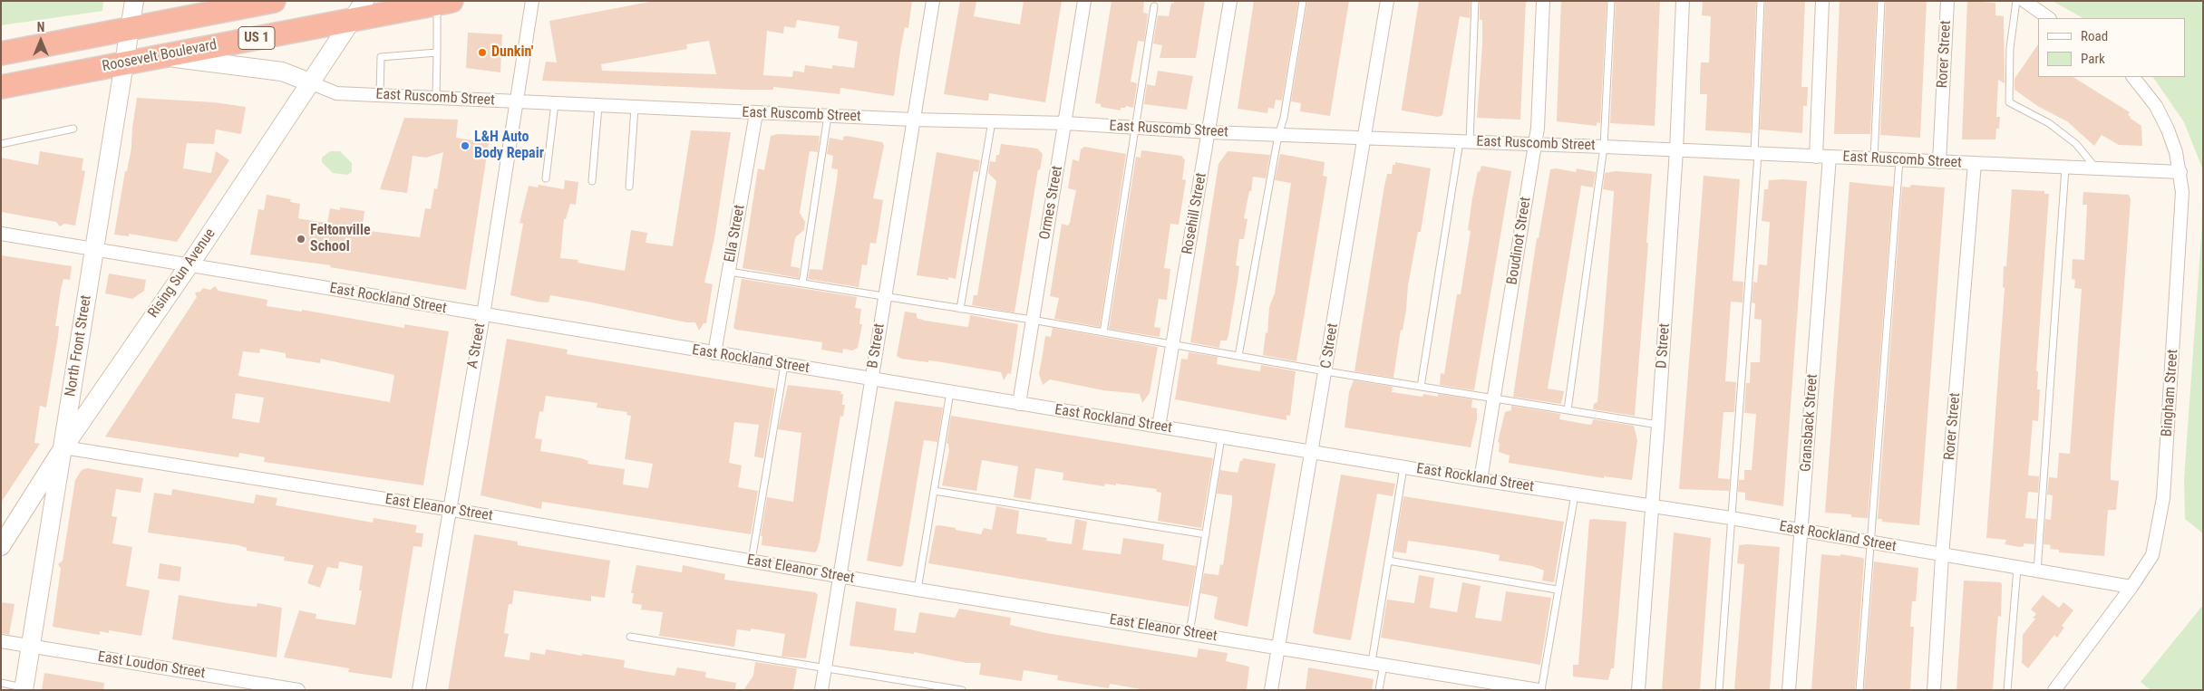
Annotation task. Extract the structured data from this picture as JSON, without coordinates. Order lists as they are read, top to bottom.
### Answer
{
  "streets": {
    "highway": ["US 1", "Roosevelt Boulevard"],
    "street": [
      "Rorer Street",
      "East Ruscomb Street",
      "Ormes Street",
      "Rosehill Street",
      "Ella Street",
      "Boudinot Street",
      "Rising Sun Avenue",
      "East Rockland Street",
      "North Front Street",
      "A Street",
      "B Street",
      "C Street",
      "D Street",
      "Bingham Street",
      "Gransback Street",
      "East Eleanor Street",
      "East Loudon Street"
    ]
  },
  "crossings": [
    ["US 1", "North Front Street"],
    ["Rorer Street", "East Ruscomb Street"],
    ["Rorer Street", "East Rockland Street"],
    ["Roosevelt Boulevard", "East Ruscomb Street"],
    ["Roosevelt Boulevard", "Rising Sun Avenue"],
    ["Roosevelt Boulevard", "North Front Street"],
    ["East Ruscomb Street", "Ormes Street"],
    ["East Ruscomb Street", "Rosehill Street"],
    ["East Ruscomb Street", "Ella Street"],
    ["East Ruscomb Street", "Boudinot Street"],
    ["East Ruscomb Street", "Rising Sun Avenue"],
    ["East Ruscomb Street", "A Street"],
    ["East Ruscomb Street", "B Street"],
    ["East Ruscomb Street", "C Street"],
    ["East Ruscomb Street", "D Street"],
    ["East Ruscomb Street", "Bingham Street"],
    ["East Ruscomb Street", "Gransback Street"],
    ["Ormes Street", "East Rockland Street"],
    ["Rosehill Street", "East Rockland Street"],
    ["Ella Street", "East Rockland Street"],
    ["Boudinot Street", "East Rockland Street"],
    ["Rising Sun Avenue", "East Rockland Street"],
    ["Rising Sun Avenue", "North Front Street"],
    ["Rising Sun Avenue", "East Eleanor Street"],
    ["East Rockland Street", "North Front Street"],
    ["East Rockland Street", "A Street"],
    ["East Rockland Street", "B Street"],
    ["East Rockland Street", "C Street"],
    ["East Rockland Street", "D Street"],
    ["East Rockland Street", "Bingham Street"],
    ["East Rockland Street", "Gransback Street"],
    ["North Front Street", "East Eleanor Street"],
    ["North Front Street", "East Loudon Street"],
    ["A Street", "East Eleanor Street"],
    ["B Street", "East Eleanor Street"],
    ["C Street", "East Eleanor Street"]
  ],
  "places": ["Dunkin'", "L&H Auto Body Repair", "Feltonville School"],
  "legend": ["Road", "Park"],
  "north": "top"
}
